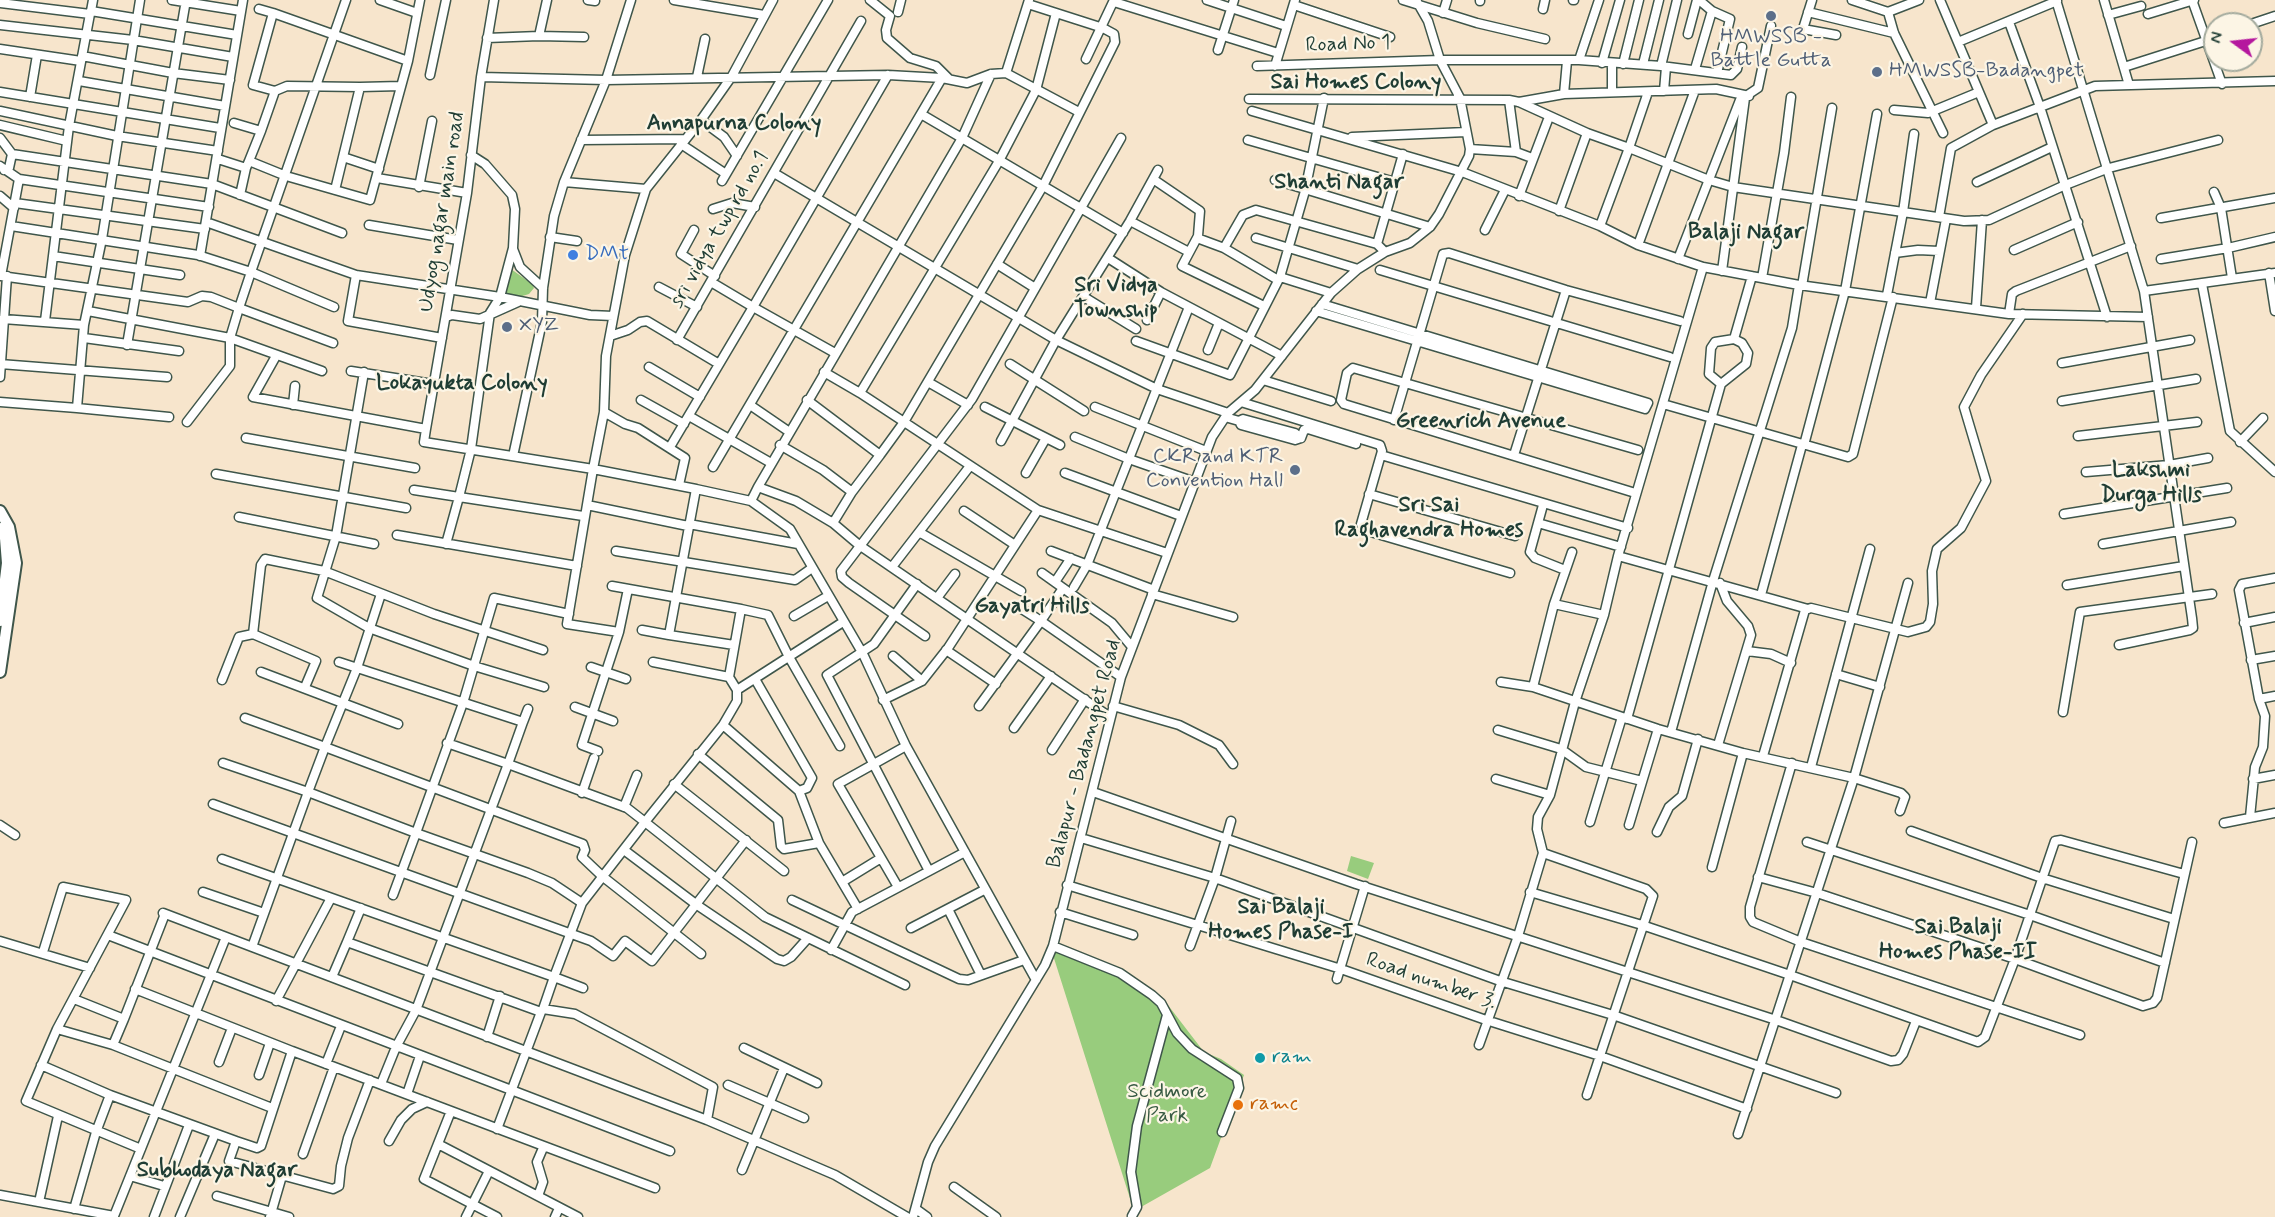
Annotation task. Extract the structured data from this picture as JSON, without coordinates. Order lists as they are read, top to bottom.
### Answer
{
  "streets": {
    "street": [
      "Road No 1",
      "Udyog nagar main road",
      "sri vidya twp rd no.1",
      "Balapur - Badangpet Road",
      "Road number 3."
    ]
  },
  "crossings": [
    ["Balapur - Badangpet Road", "Road number 3."]
  ],
  "districts": [
    "Sai Homes Colony",
    "Annapurna Colony",
    "Shanti Nagar",
    "Balaji Nagar",
    "Sri Vidya Township",
    "Lokayukta Colony",
    "Greenrich Avenue",
    "Lakshmi Durga Hills",
    "Sri Sai Raghavendra Homes",
    "Gayatri Hills",
    "Sai Balaji Homes Phase-I",
    "Sai Balaji Homes Phase-II",
    "Subhodaya Nagar"
  ],
  "parks": ["Scidmore Park"],
  "places": [
    "HMWSSB - Battle Gutta",
    "HMWSSB-Badangpet",
    "DMt",
    "XYZ",
    "CKR and KTR Convention Hall",
    "ram",
    "ramc"
  ],
  "north": "left"
}
